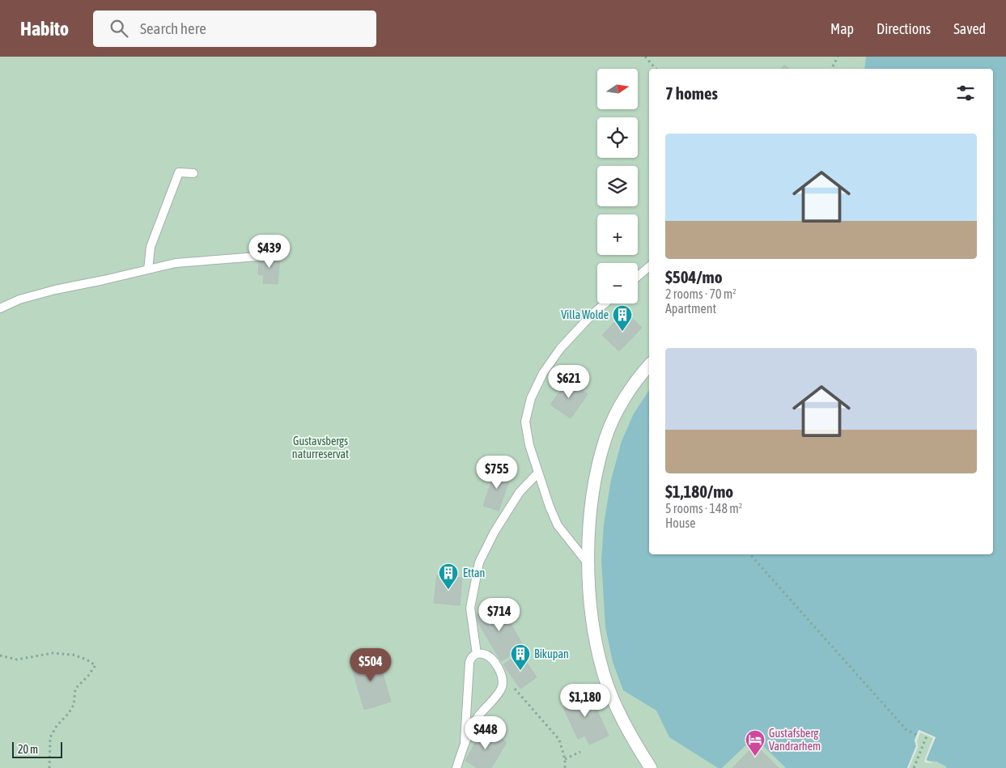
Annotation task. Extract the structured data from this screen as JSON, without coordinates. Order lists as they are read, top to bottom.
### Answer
{
  "parks": ["Gustavsbergs naturreservat"],
  "places": {
    "building": ["Villa Wolde", "Ettan", "Bikupan"],
    "hotel": ["Gustafsberg Vandrarhem"]
  },
  "scale_bar": "20 m",
  "north": "right",
  "page": {
    "header": "Habito",
    "search": "Search here",
    "nav": ["Map", "Directions", "Saved"],
    "map_buttons": ["+", "−"],
    "heading": "7 homes",
    "list": [
      {
        "name": "$504/mo",
        "note": "2 rooms · 70 m² · Apartment"
      },
      {
        "name": "$1,180/mo",
        "note": "5 rooms · 148 m² · House"
      }
    ],
    "price": [
      "$439",
      "$621",
      "$755",
      "$714",
      "$504",
      "$1,180",
      "$448"
    ],
    "scale": "20 m"
  }
}
